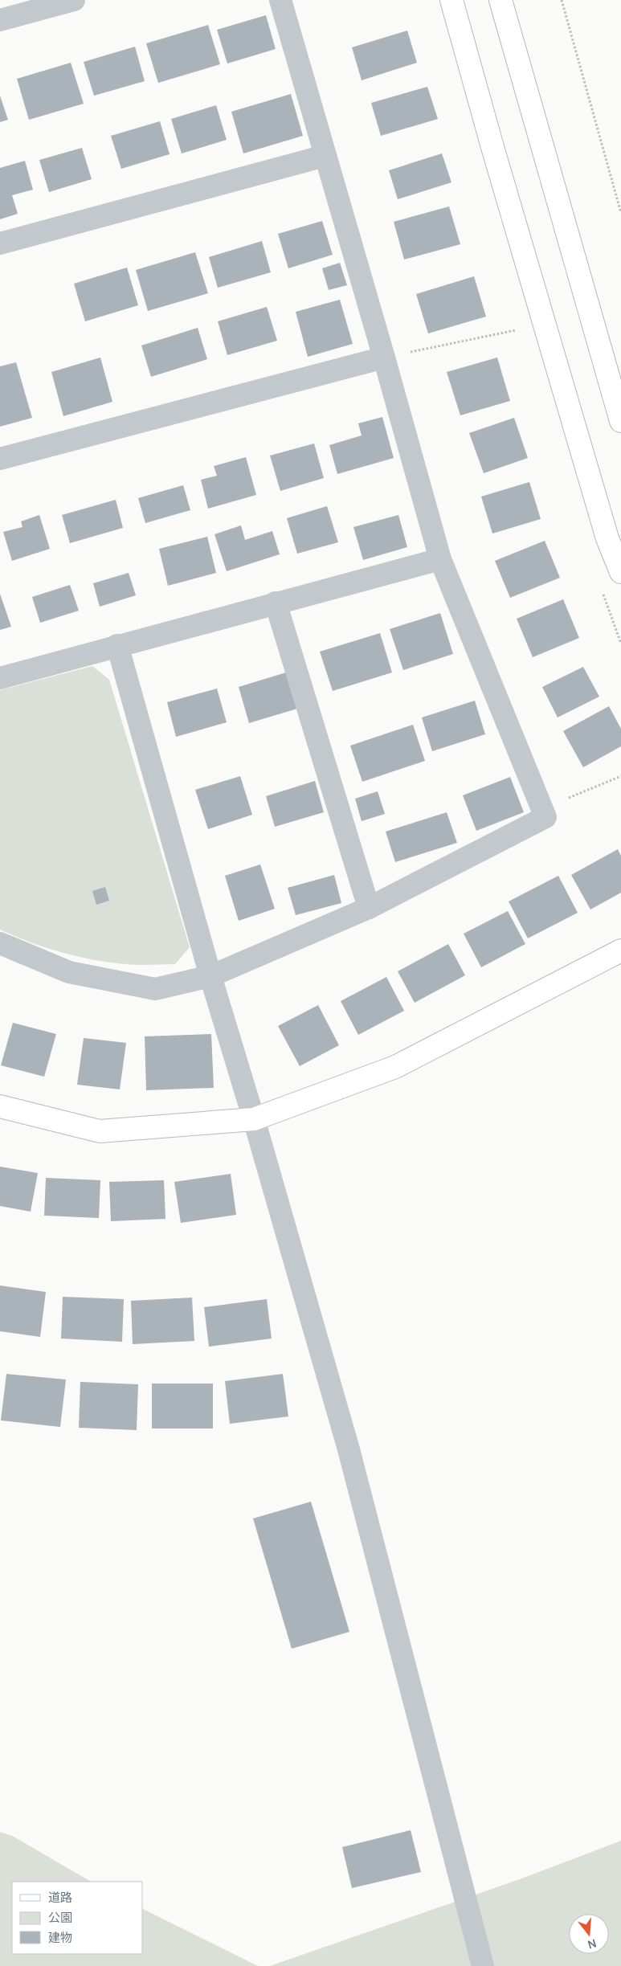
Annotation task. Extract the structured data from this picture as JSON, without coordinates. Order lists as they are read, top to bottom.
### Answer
{
  "legend": ["道路", "公園", "建物"],
  "north": "bottom"
}
